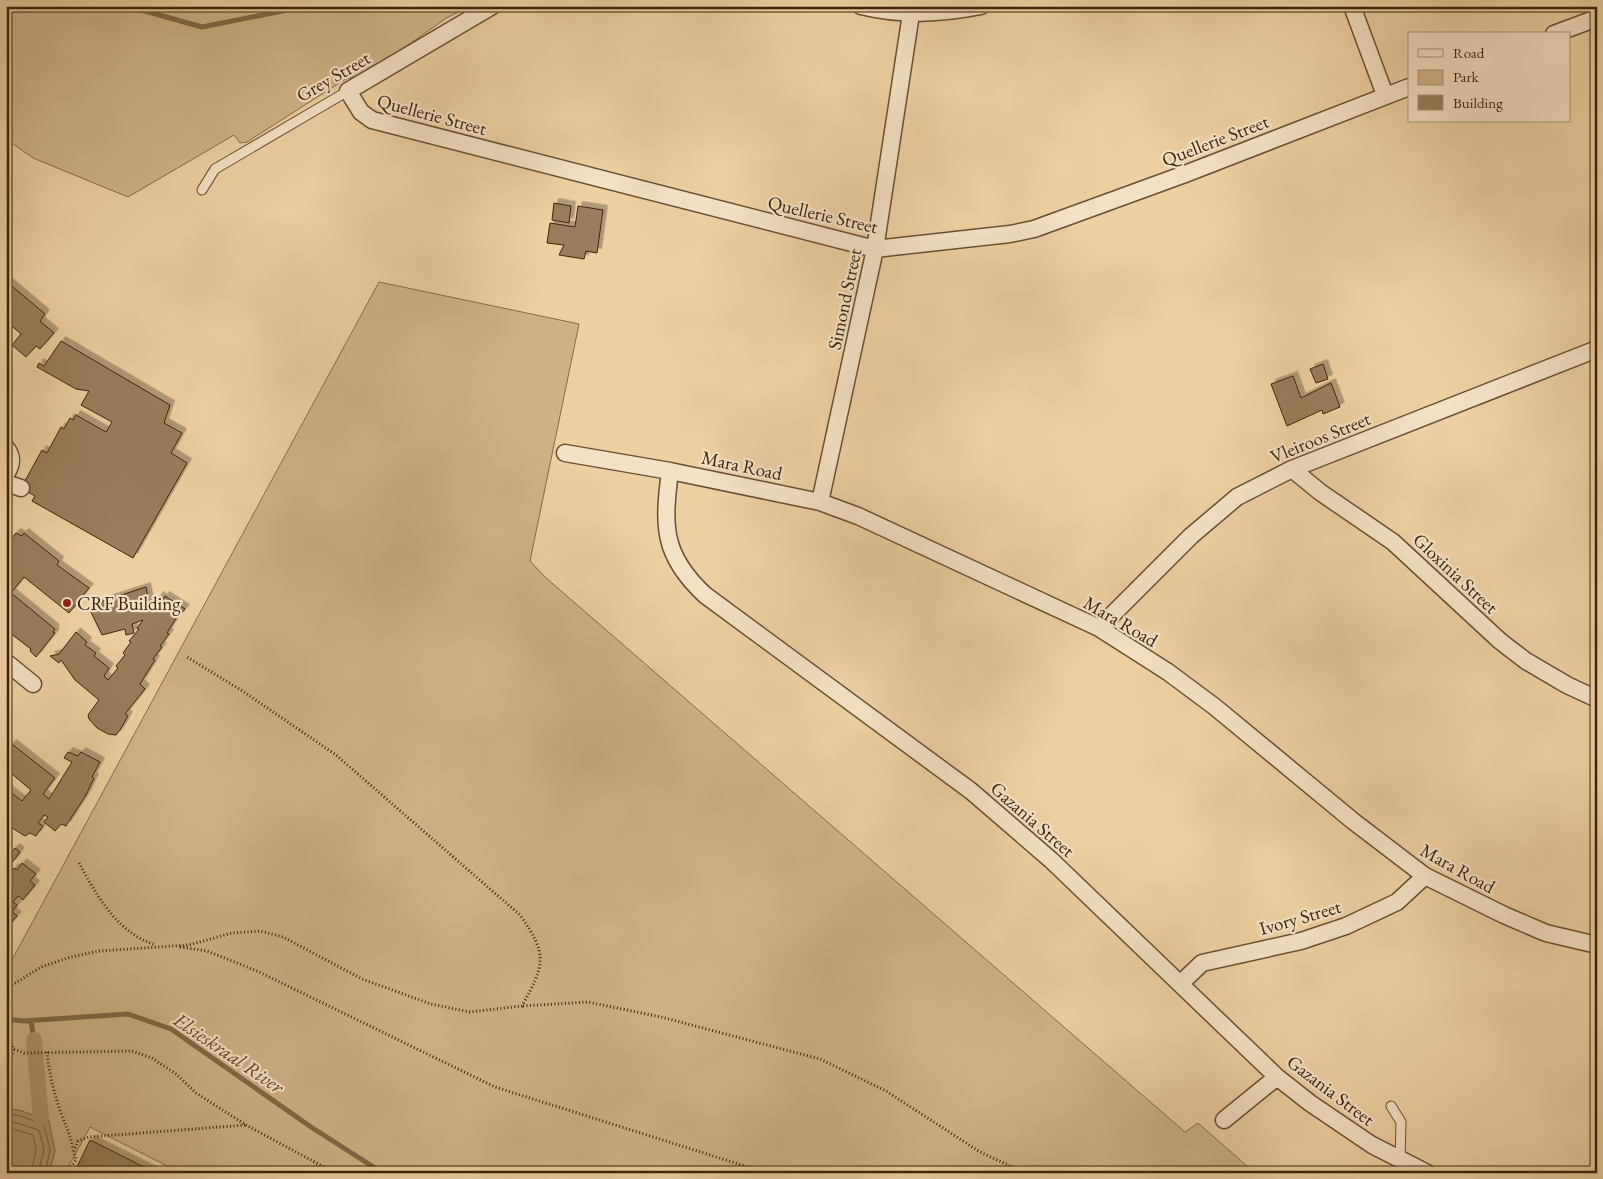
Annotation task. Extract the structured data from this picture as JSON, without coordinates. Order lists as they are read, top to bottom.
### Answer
{
  "streets": {
    "street": [
      "Grey Street",
      "Quellerie Street",
      "Simond Street",
      "Vleiroos Street",
      "Mara Road",
      "Gloxinia Street",
      "Gazania Street",
      "Ivory Street"
    ]
  },
  "crossings": [
    ["Grey Street", "Quellerie Street"],
    ["Quellerie Street", "Simond Street"],
    ["Simond Street", "Mara Road"],
    ["Vleiroos Street", "Mara Road"],
    ["Vleiroos Street", "Gloxinia Street"],
    ["Mara Road", "Gazania Street"],
    ["Mara Road", "Ivory Street"],
    ["Gazania Street", "Ivory Street"]
  ],
  "water": ["Elsieskraal River"],
  "places": ["CRF Building"],
  "legend": ["Road", "Park", "Building"]
}
